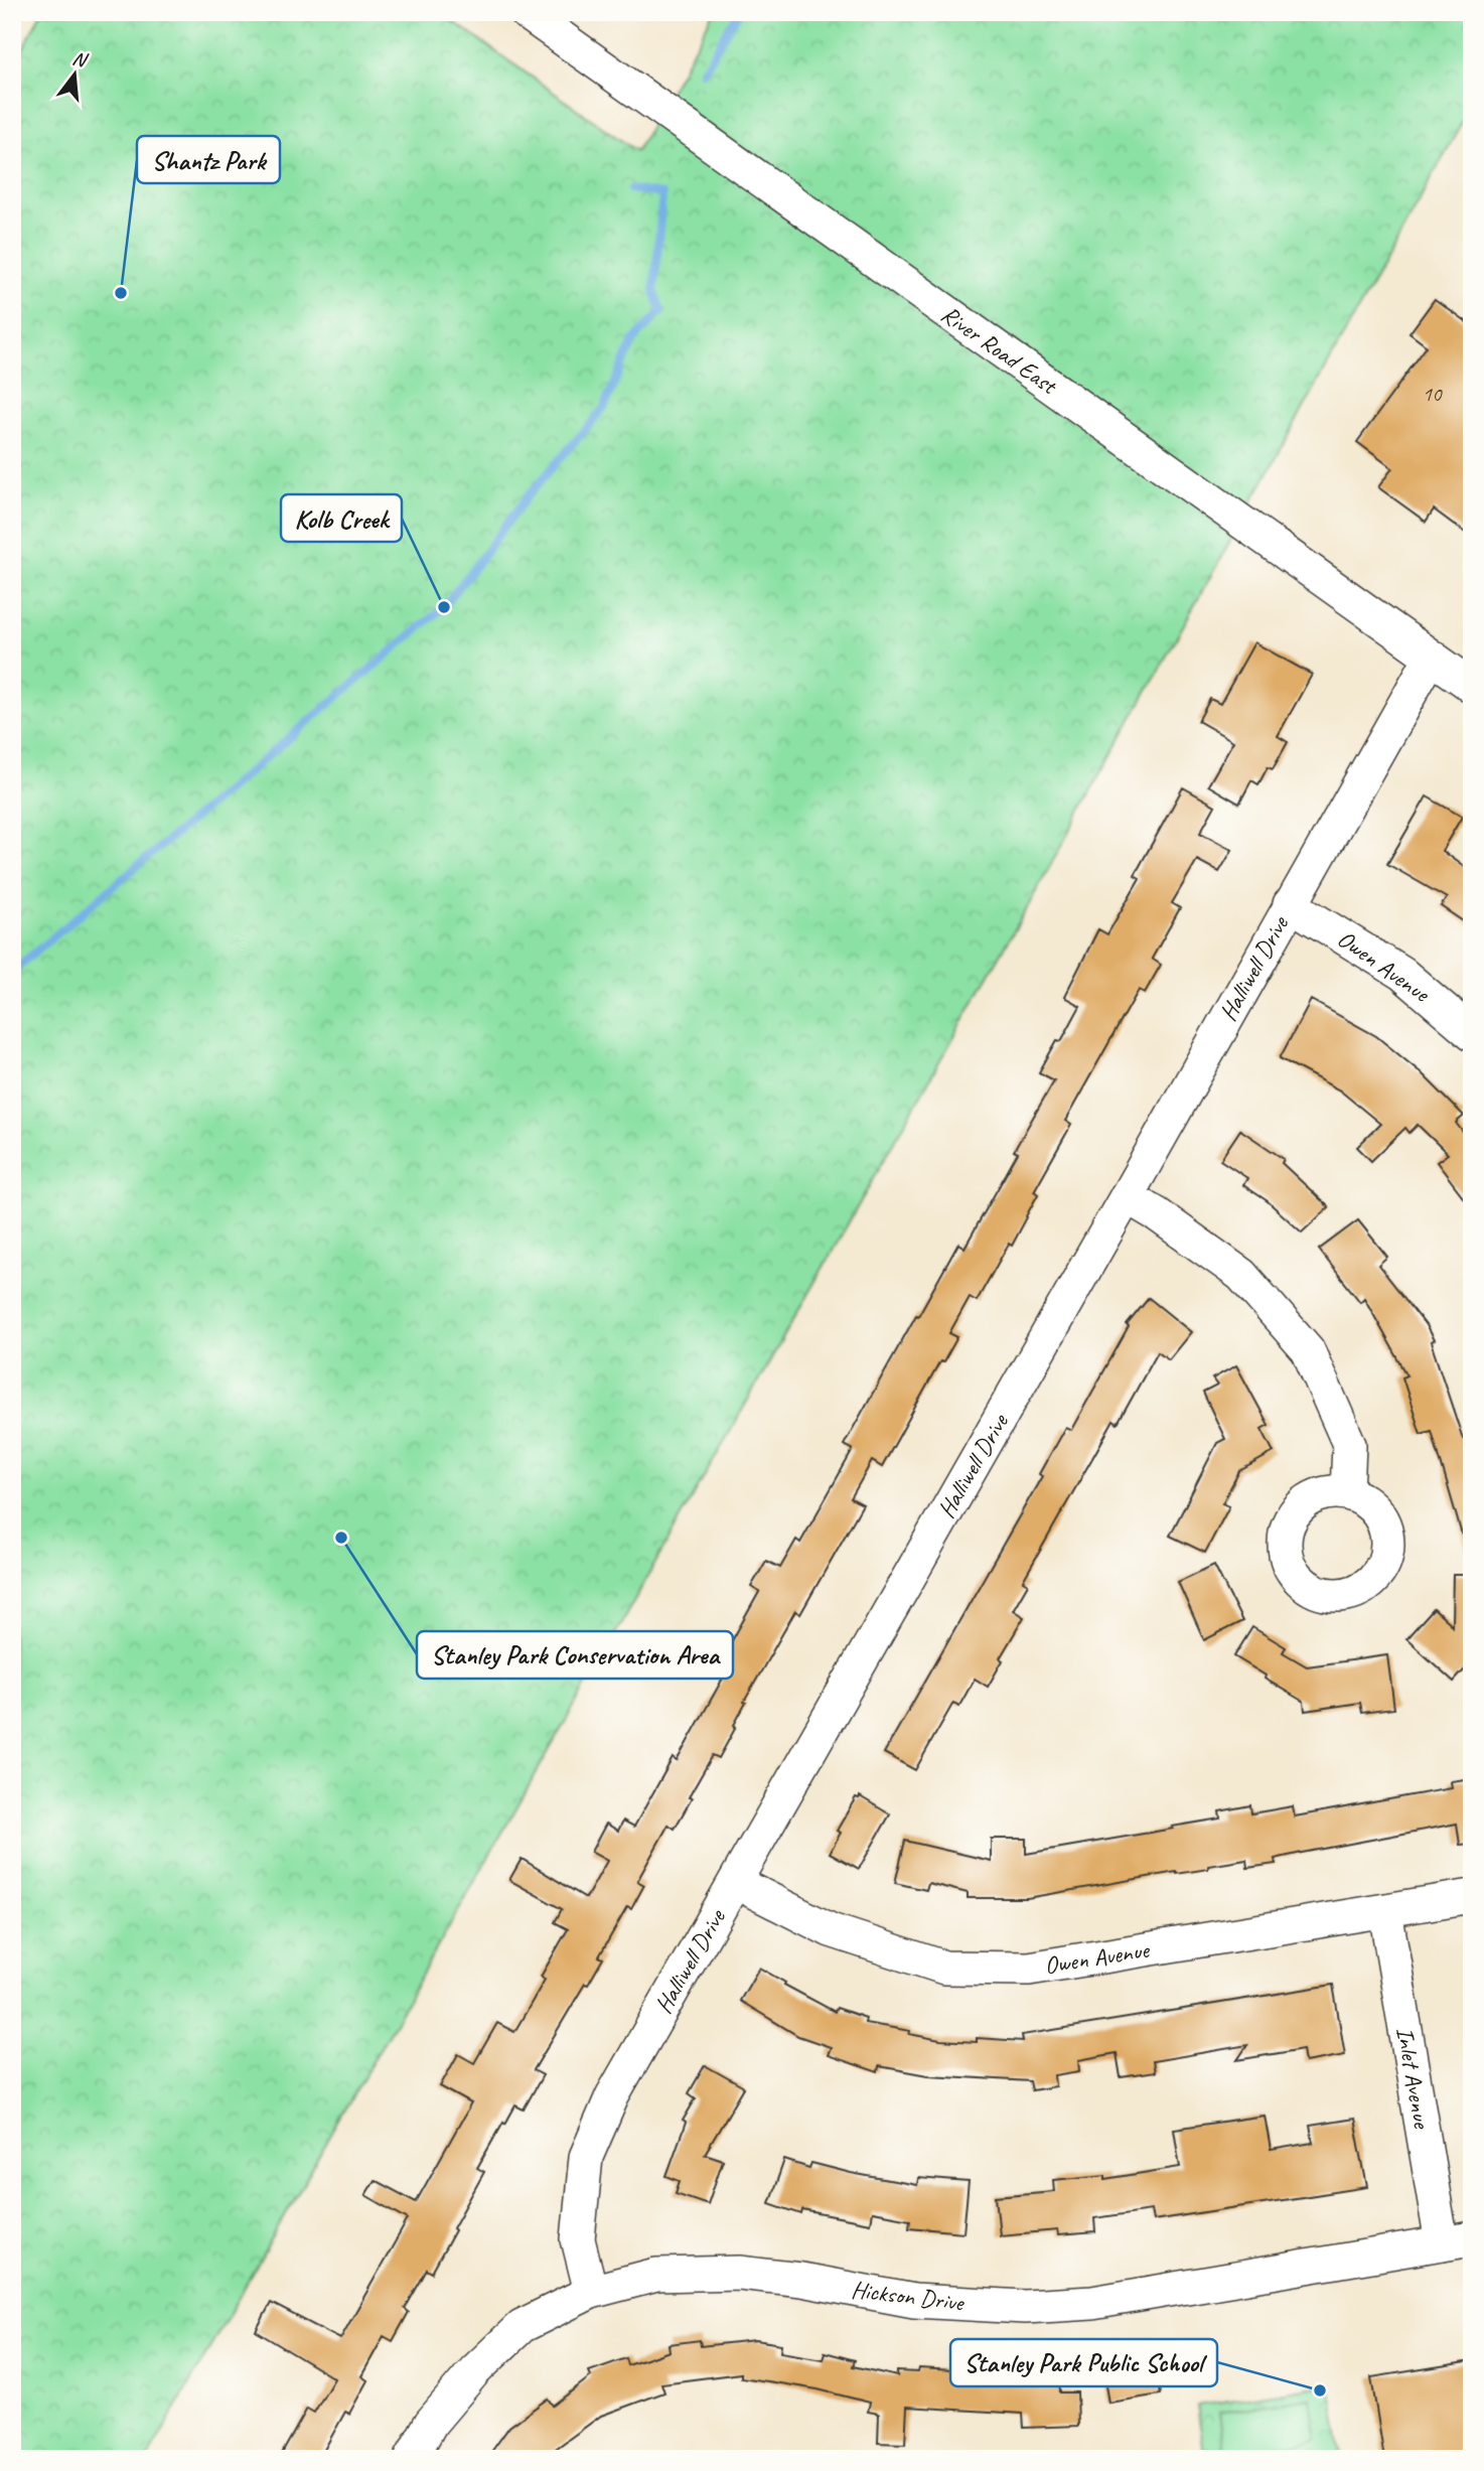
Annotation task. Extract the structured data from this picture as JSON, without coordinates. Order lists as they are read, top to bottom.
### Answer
{
  "streets": {
    "street": [
      "River Road East",
      "Owen Avenue",
      "Halliwell Drive",
      "Inlet Avenue",
      "Hickson Drive"
    ]
  },
  "crossings": [
    ["River Road East", "Halliwell Drive"],
    ["Owen Avenue", "Halliwell Drive"],
    ["Owen Avenue", "Inlet Avenue"],
    ["Halliwell Drive", "Hickson Drive"],
    ["Inlet Avenue", "Hickson Drive"]
  ],
  "places": [
    "Shantz Park",
    "Kolb Creek",
    "Stanley Park Conservation Area",
    "Stanley Park Public School"
  ],
  "house_numbers": ["10"],
  "north": "top"
}
